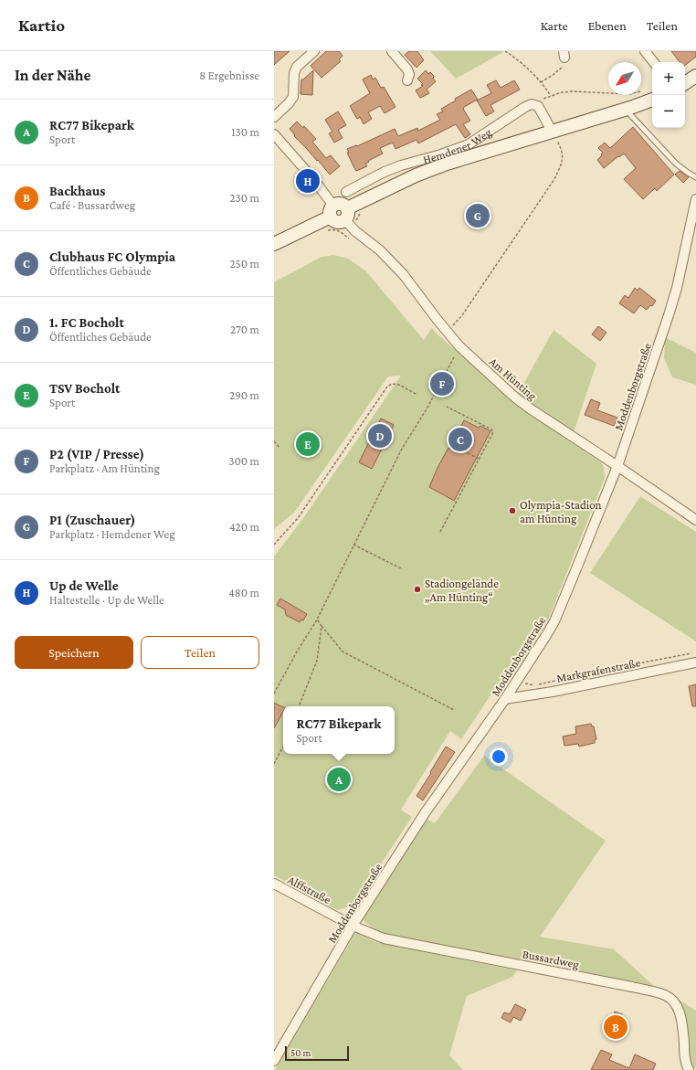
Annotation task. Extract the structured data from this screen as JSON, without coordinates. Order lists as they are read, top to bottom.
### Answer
{
  "streets": {
    "street": [
      "Hemdener Weg",
      "Am Hünting",
      "Moddenborgstraße",
      "Markgrafenstraße",
      "Alffstraße",
      "Bussardweg"
    ]
  },
  "crossings": [
    ["Hemdener Weg", "Am Hünting"],
    ["Am Hünting", "Moddenborgstraße"],
    ["Moddenborgstraße", "Markgrafenstraße"],
    ["Moddenborgstraße", "Alffstraße"],
    ["Moddenborgstraße", "Bussardweg"],
    ["Alffstraße", "Bussardweg"]
  ],
  "places": ["Olympia-Stadion am Hünting", "Stadiongelände „Am Hünting“"],
  "scale_bar": "50 m",
  "north": "bottom left",
  "page": {
    "header": "Kartio",
    "nav": ["Karte", "Ebenen", "Teilen"],
    "heading": ["In der Nähe", "8 Ergebnisse"],
    "map_buttons": ["+", "−"],
    "list": [
      {
        "mark": "A",
        "name": "RC77 Bikepark",
        "note": "Sport",
        "value": "130 m"
      },
      {
        "mark": "B",
        "name": "Backhaus",
        "note": "Café · Bussardweg",
        "value": "230 m"
      },
      {
        "mark": "C",
        "name": "Clubhaus FC Olympia",
        "note": "Öffentliches Gebäude",
        "value": "250 m"
      },
      {
        "mark": "D",
        "name": "1. FC Bocholt",
        "note": "Öffentliches Gebäude",
        "value": "270 m"
      },
      {
        "mark": "E",
        "name": "TSV Bocholt",
        "note": "Sport",
        "value": "290 m"
      },
      {
        "mark": "F",
        "name": "P2 (VIP / Presse)",
        "note": "Parkplatz · Am Hünting",
        "value": "300 m"
      },
      {
        "mark": "G",
        "name": "P1 (Zuschauer)",
        "note": "Parkplatz · Hemdener Weg",
        "value": "420 m"
      },
      {
        "mark": "H",
        "name": "Up de Welle",
        "note": "Haltestelle · Up de Welle",
        "value": "480 m"
      }
    ],
    "pins": [
      "H",
      "G",
      "F",
      "D",
      "C",
      "E",
      "A",
      "B"
    ],
    "buttons": ["Speichern", "Teilen"],
    "popup": ["RC77 Bikepark", "Sport"],
    "scale": "50 m"
  }
}
